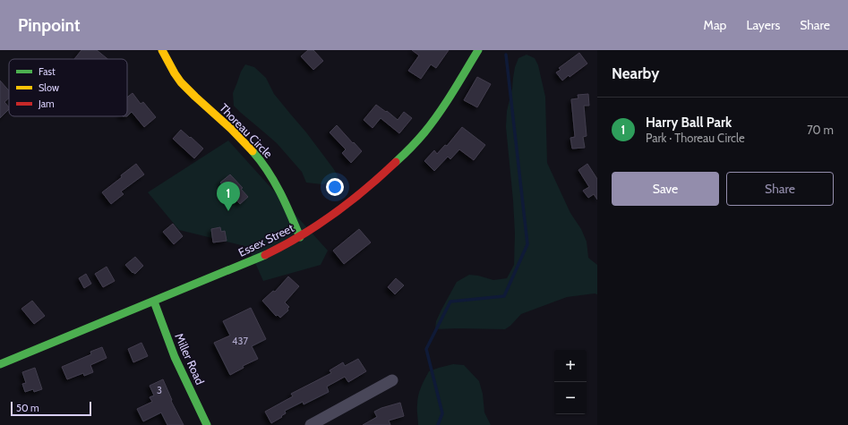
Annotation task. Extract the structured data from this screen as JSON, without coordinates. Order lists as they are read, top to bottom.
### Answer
{
  "streets": {
    "main road": ["Thoreau Circle", "Essex Street", "Miller Road"]
  },
  "crossings": [
    ["Thoreau Circle", "Essex Street"],
    ["Essex Street", "Miller Road"]
  ],
  "house_numbers": ["437", "3"],
  "legend": ["Fast", "Slow", "Jam"],
  "scale_bar": "50 m",
  "page": {
    "header": "Pinpoint",
    "nav": ["Map", "Layers", "Share"],
    "heading": "Nearby",
    "list": [
      {
        "mark": "1",
        "name": "Harry Ball Park",
        "note": "Park · Thoreau Circle",
        "value": "70 m"
      }
    ],
    "buttons": ["Save", "Share"],
    "pins": "1",
    "map_buttons": ["+", "−"],
    "scale": "50 m"
  }
}
